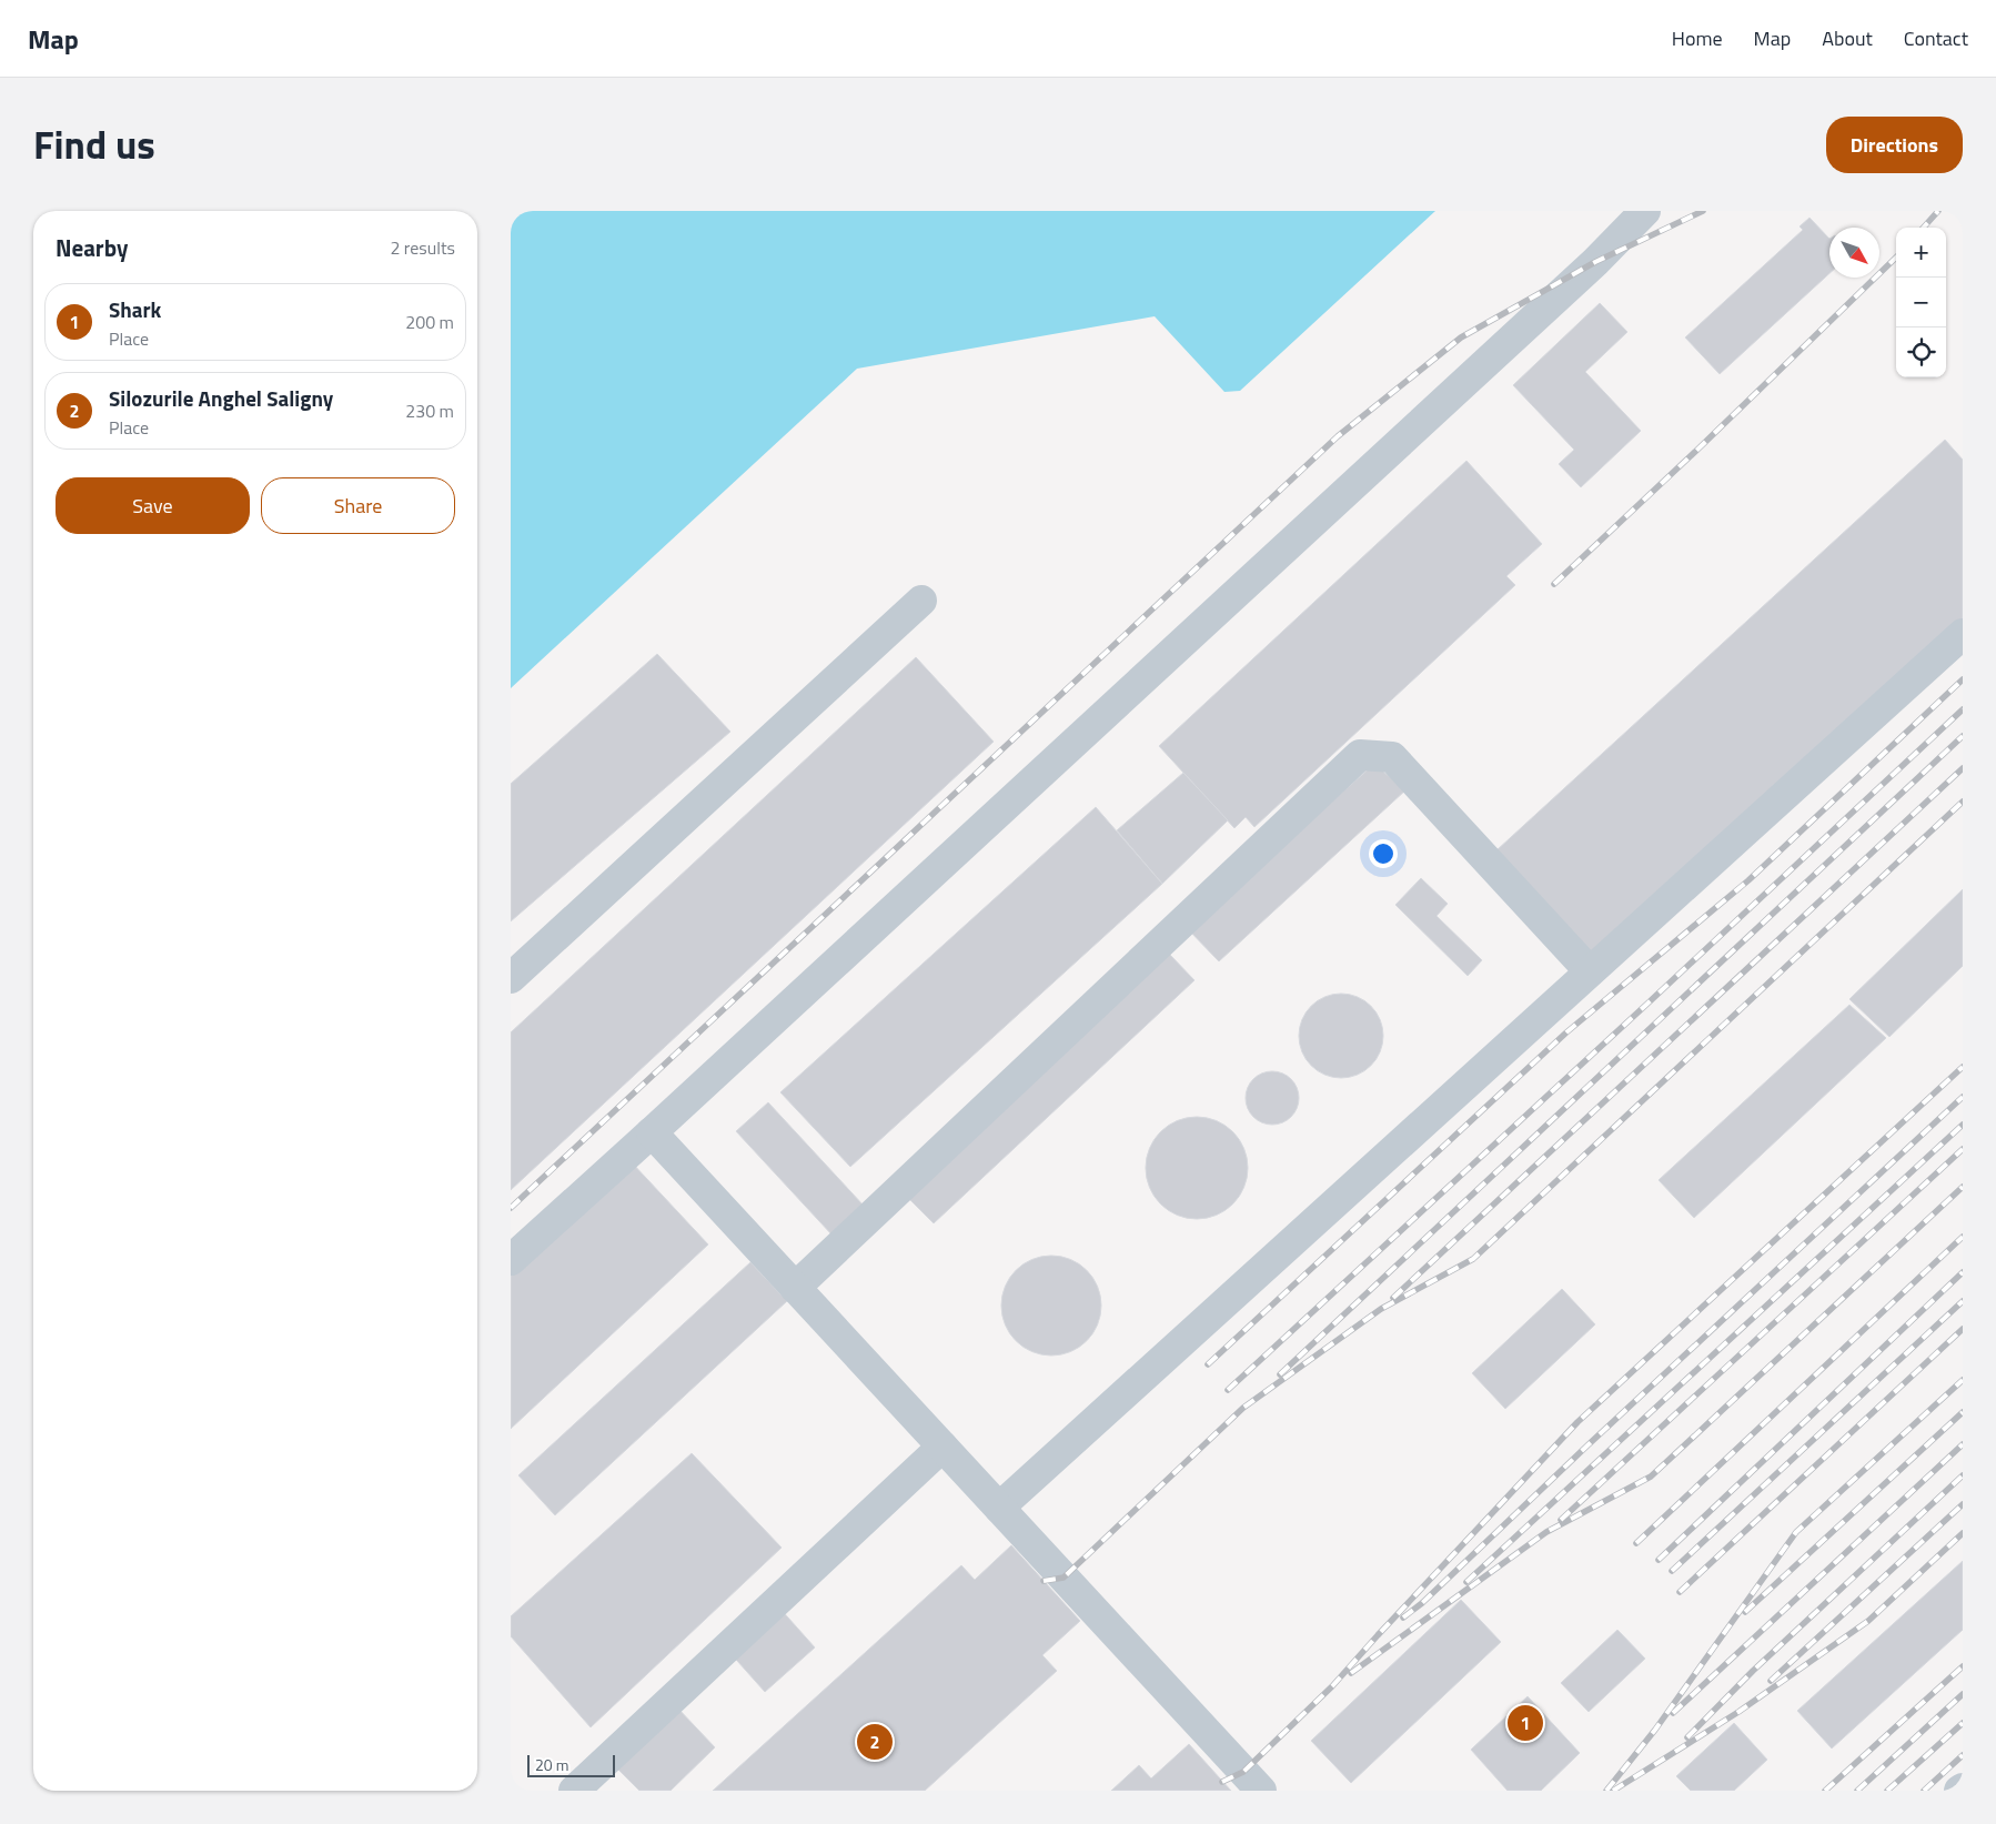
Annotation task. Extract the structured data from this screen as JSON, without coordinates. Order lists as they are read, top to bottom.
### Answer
{
  "scale_bar": "20 m",
  "north": "bottom right",
  "page": {
    "header": "Map",
    "nav": [
      "Home",
      "Map",
      "About",
      "Contact"
    ],
    "title": "Find us",
    "buttons": [
      "Directions",
      ["Save", "Share"]
    ],
    "heading": ["Nearby", "2 results"],
    "map_buttons": ["+", "−"],
    "list": [
      {
        "mark": "1",
        "name": "Shark",
        "note": "Place",
        "value": "200 m"
      },
      {
        "mark": "2",
        "name": "Silozurile Anghel Saligny",
        "note": "Place",
        "value": "230 m"
      }
    ],
    "pins": ["1", "2"],
    "scale": "20 m"
  }
}
